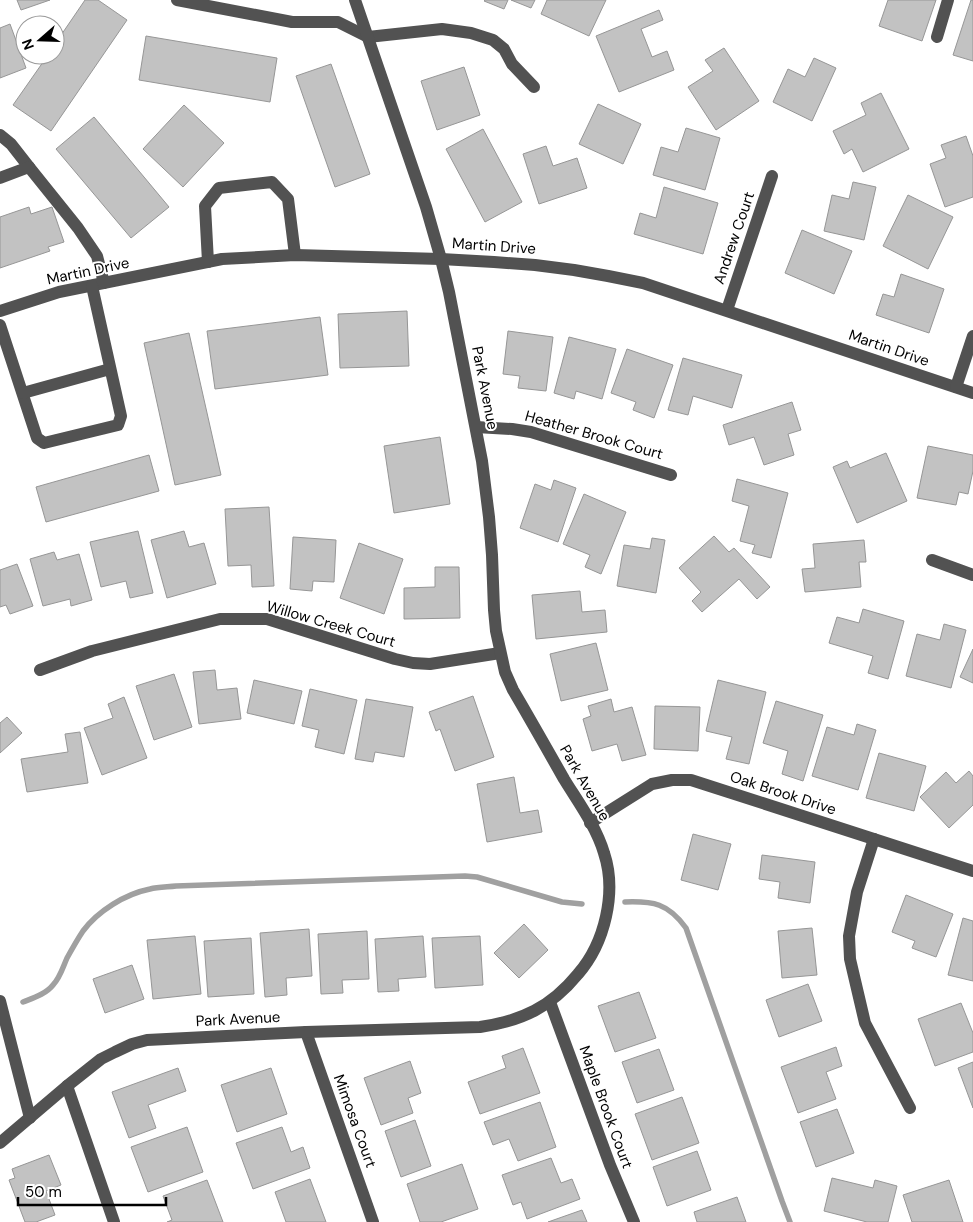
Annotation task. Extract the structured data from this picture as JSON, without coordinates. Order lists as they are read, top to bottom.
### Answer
{
  "streets": {
    "street": [
      "Andrew Court",
      "Martin Drive",
      "Park Avenue",
      "Heather Brook Court",
      "Willow Creek Court",
      "Oak Brook Drive",
      "Maple Brook Court",
      "Mimosa Court"
    ]
  },
  "crossings": [
    ["Andrew Court", "Martin Drive"],
    ["Martin Drive", "Park Avenue"],
    ["Park Avenue", "Heather Brook Court"],
    ["Park Avenue", "Willow Creek Court"],
    ["Park Avenue", "Oak Brook Drive"],
    ["Park Avenue", "Maple Brook Court"],
    ["Park Avenue", "Mimosa Court"]
  ],
  "scale_bar": "50 m",
  "north": "left"
}
